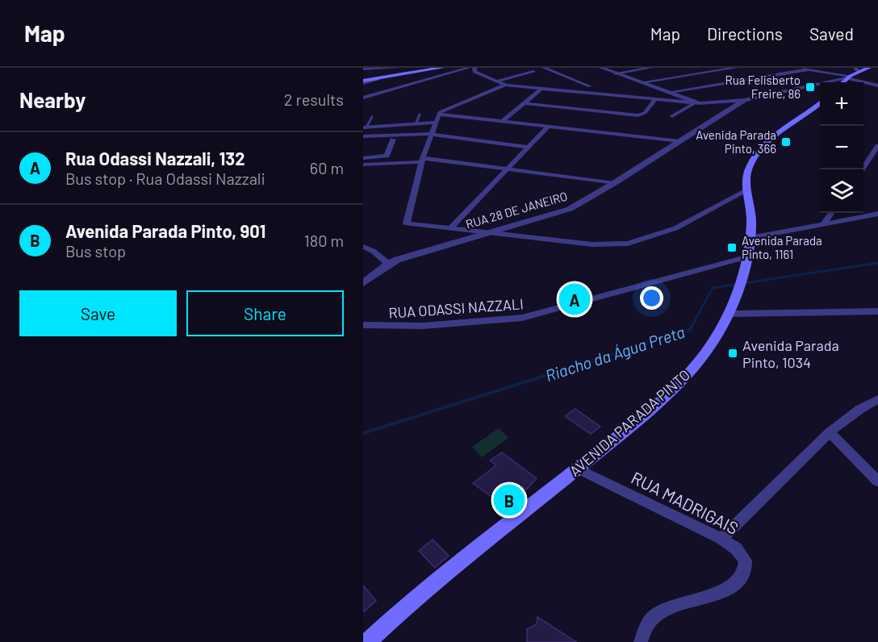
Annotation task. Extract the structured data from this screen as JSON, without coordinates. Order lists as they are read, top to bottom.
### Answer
{
  "streets": {
    "main road": ["AVENIDA PARADA PINTO"],
    "street": ["RUA 28 DE JANEIRO", "RUA ODASSI NAZZALI", "RUA MADRIGAIS"]
  },
  "crossings": [
    ["RUA ODASSI NAZZALI", "AVENIDA PARADA PINTO"],
    ["AVENIDA PARADA PINTO", "RUA MADRIGAIS"]
  ],
  "water": ["Riacho da Água Preta"],
  "places": {
    "transit": [
      "Rua Felisberto Freire, 86",
      "Avenida Parada Pinto, 366",
      "Avenida Parada Pinto, 1161",
      "Avenida Parada Pinto, 1034"
    ]
  },
  "page": {
    "header": "Map",
    "nav": ["Map", "Directions", "Saved"],
    "heading": ["Nearby", "2 results"],
    "map_buttons": ["+", "−"],
    "list": [
      {
        "mark": "A",
        "name": "Rua Odassi Nazzali, 132",
        "note": "Bus stop · Rua Odassi Nazzali",
        "value": "60 m"
      },
      {
        "mark": "B",
        "name": "Avenida Parada Pinto, 901",
        "note": "Bus stop",
        "value": "180 m"
      }
    ],
    "buttons": ["Save", "Share"],
    "pins": ["A", "B"]
  }
}
